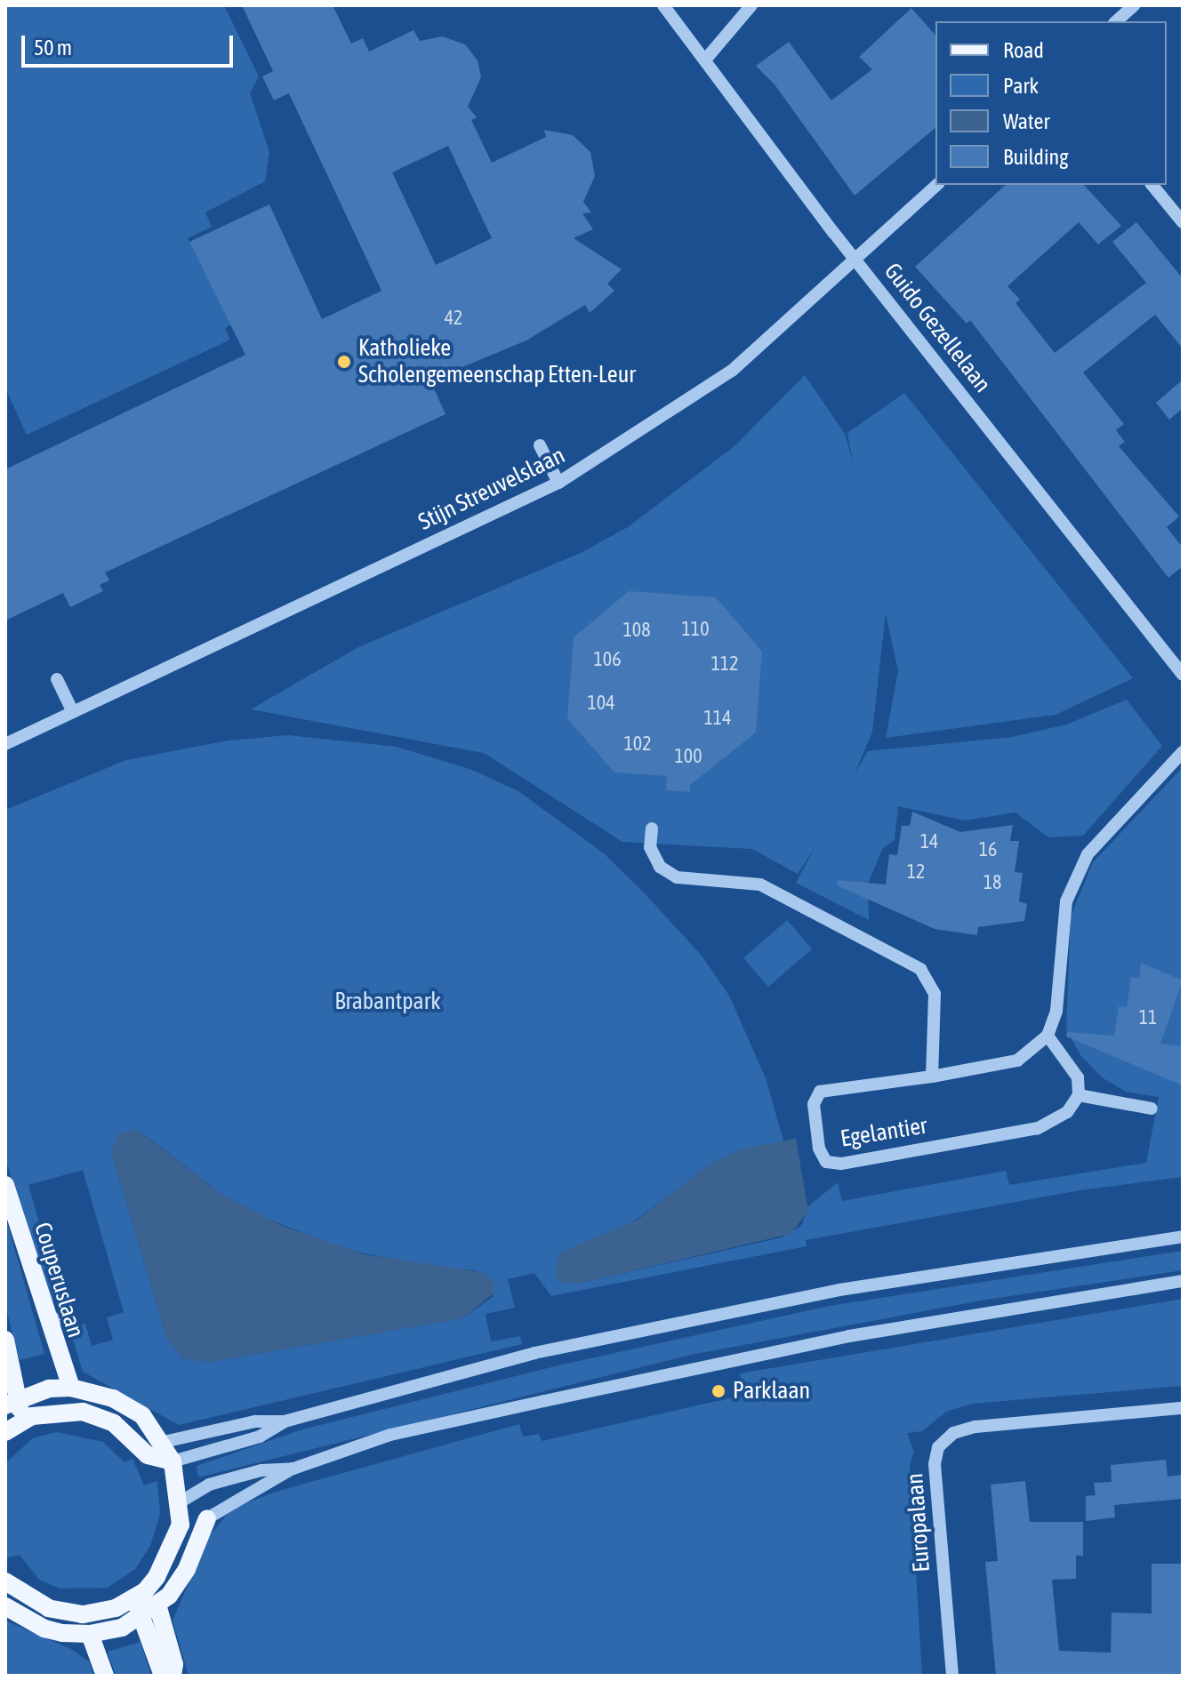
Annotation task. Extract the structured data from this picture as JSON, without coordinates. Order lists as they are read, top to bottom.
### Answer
{
  "streets": {
    "main road": ["Couperuslaan"],
    "street": [
      "Guido Gezellelaan",
      "Stijn Streuvelslaan",
      "Egelantier",
      "Europalaan"
    ]
  },
  "crossings": [
    ["Guido Gezellelaan", "Stijn Streuvelslaan"]
  ],
  "parks": ["Brabantpark"],
  "places": ["Katholieke Scholengemeenschap Etten-Leur", "Parklaan"],
  "house_numbers": [
    "42",
    "110",
    "108",
    "106",
    "112",
    "104",
    "114",
    "102",
    "100",
    "14",
    "16",
    "12",
    "18",
    "11"
  ],
  "legend": [
    "Road",
    "Park",
    "Water",
    "Building"
  ],
  "scale_bar": "50 m"
}
